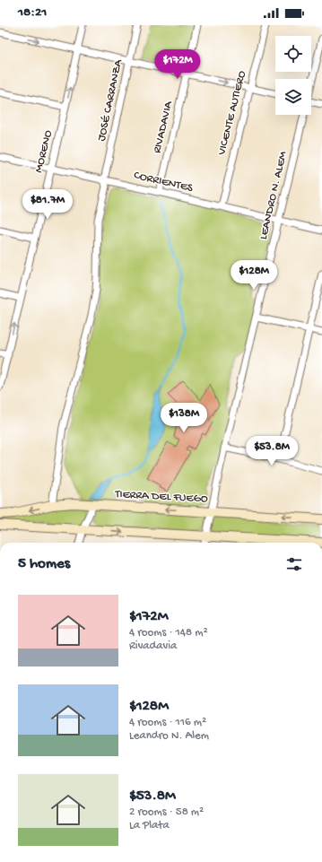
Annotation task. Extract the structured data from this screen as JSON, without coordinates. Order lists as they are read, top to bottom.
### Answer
{
  "streets": {
    "street": [
      "JOSÉ CARRANZA",
      "VICENTE AUTIERO",
      "RIVADAVIA",
      "MORENO",
      "CORRIENTES",
      "LEANDRO N. ALEM",
      "TIERRA DEL FUEGO"
    ]
  },
  "crossings": [
    ["JOSÉ CARRANZA", "CORRIENTES"],
    ["JOSÉ CARRANZA", "TIERRA DEL FUEGO"],
    ["VICENTE AUTIERO", "CORRIENTES"],
    ["RIVADAVIA", "CORRIENTES"],
    ["MORENO", "CORRIENTES"],
    ["CORRIENTES", "LEANDRO N. ALEM"],
    ["LEANDRO N. ALEM", "TIERRA DEL FUEGO"]
  ],
  "page": {
    "status": "18:21",
    "price": [
      "$172M",
      "$81.7M",
      "$128M",
      "$138M",
      "$53.8M"
    ],
    "heading": "5 homes",
    "list": [
      {
        "name": "$172M",
        "note": "4 rooms · 148 m² · Rivadavia"
      },
      {
        "name": "$128M",
        "note": "4 rooms · 116 m² · Leandro N. Alem"
      },
      {
        "name": "$53.8M",
        "note": "2 rooms · 58 m² · La Plata"
      }
    ]
  }
}
